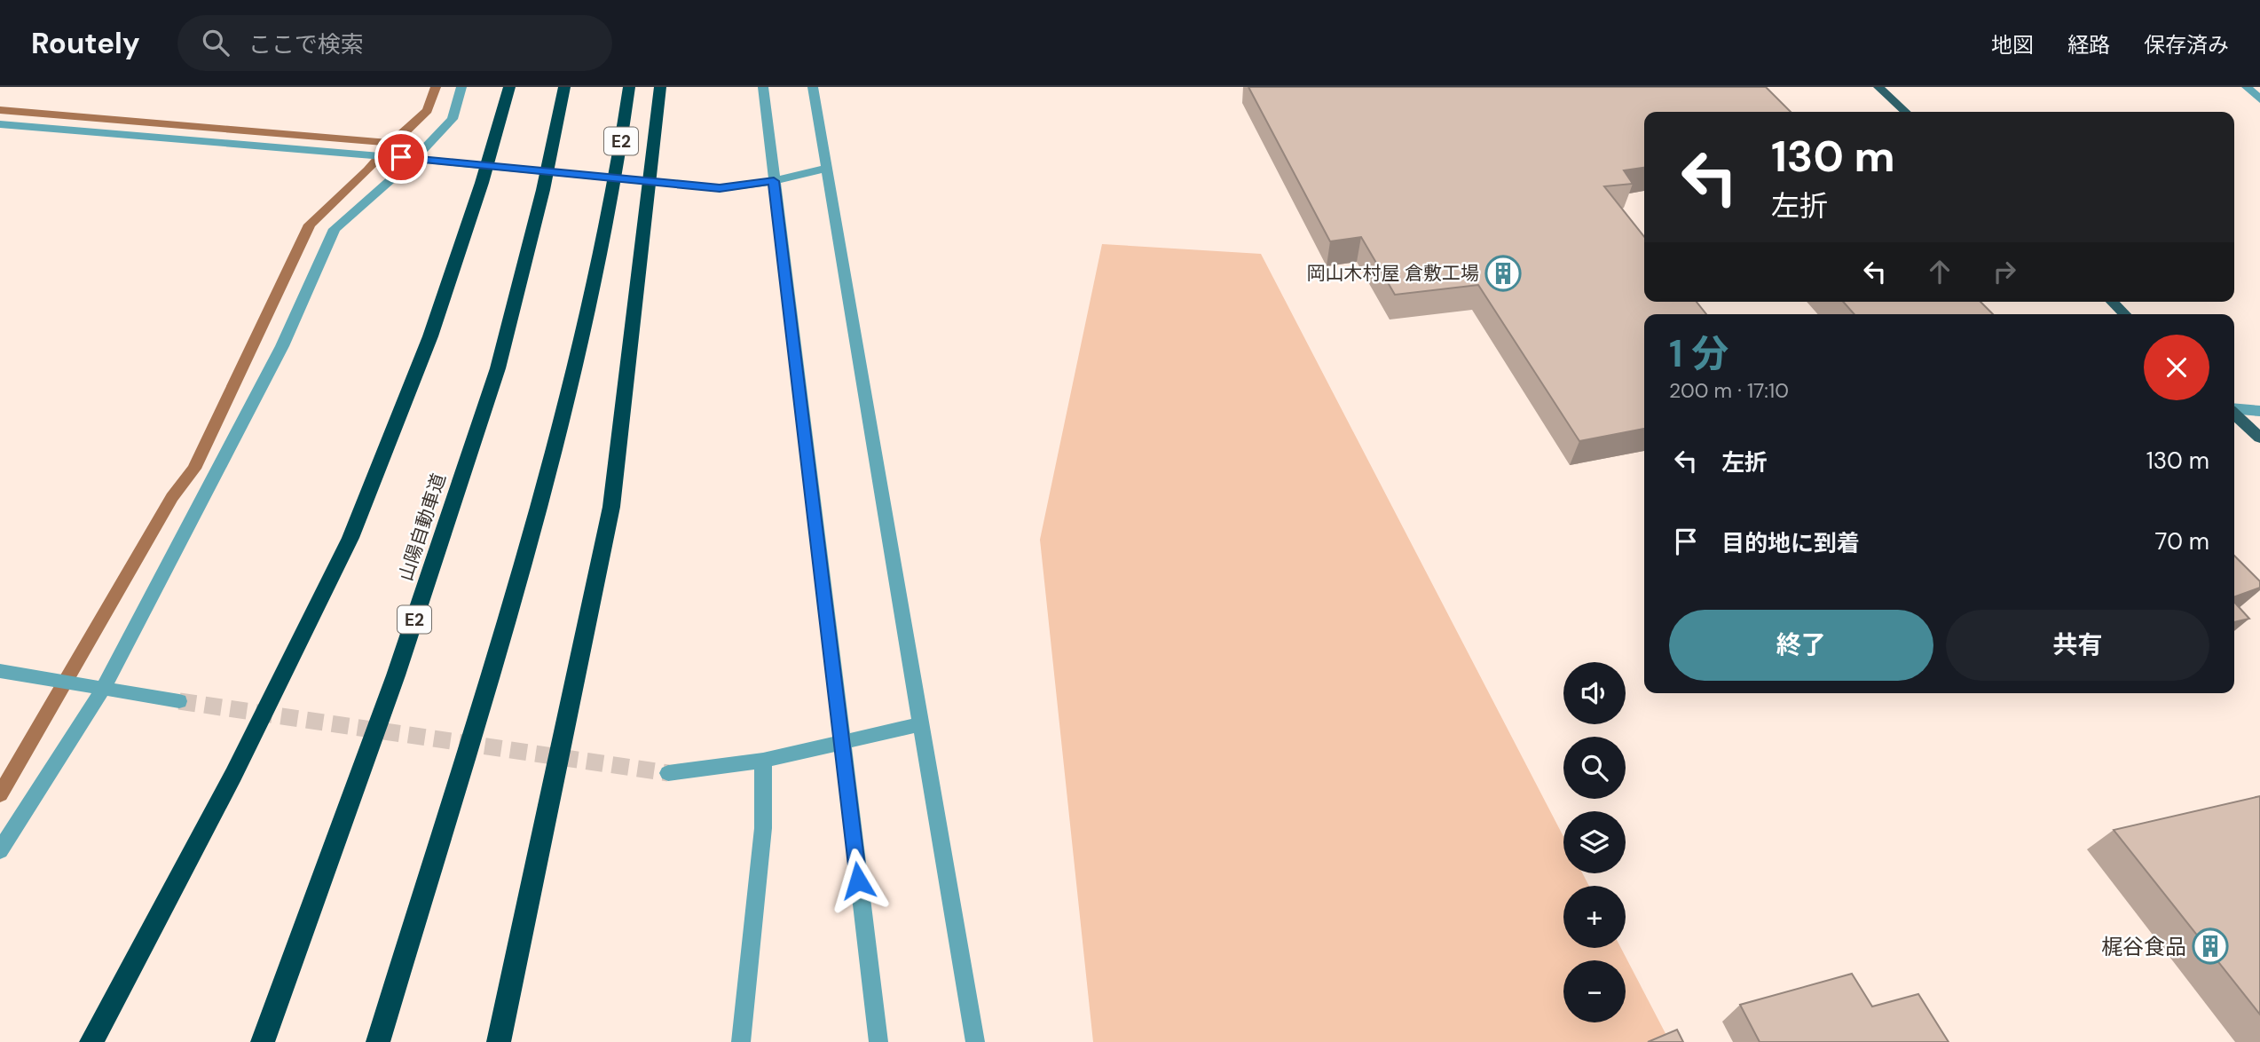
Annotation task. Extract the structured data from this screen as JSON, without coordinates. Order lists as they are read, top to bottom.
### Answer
{
  "streets": {
    "highway": ["E2", "山陽自動車道"]
  },
  "places": {
    "building": ["岡山木村屋 倉敷工場", "梶谷食品"]
  },
  "page": {
    "header": "Routely",
    "search": "ここで検索",
    "nav": ["地図", "経路", "保存済み"],
    "turn": ["130 m", "左折"],
    "heading": ["1 分", "200 m · 17:10"],
    "list": [
      {
        "name": "左折",
        "value": "130 m"
      },
      {
        "name": "目的地に到着",
        "value": "70 m"
      }
    ],
    "buttons": ["終了", "共有"],
    "map_buttons": ["+", "−"]
  }
}
